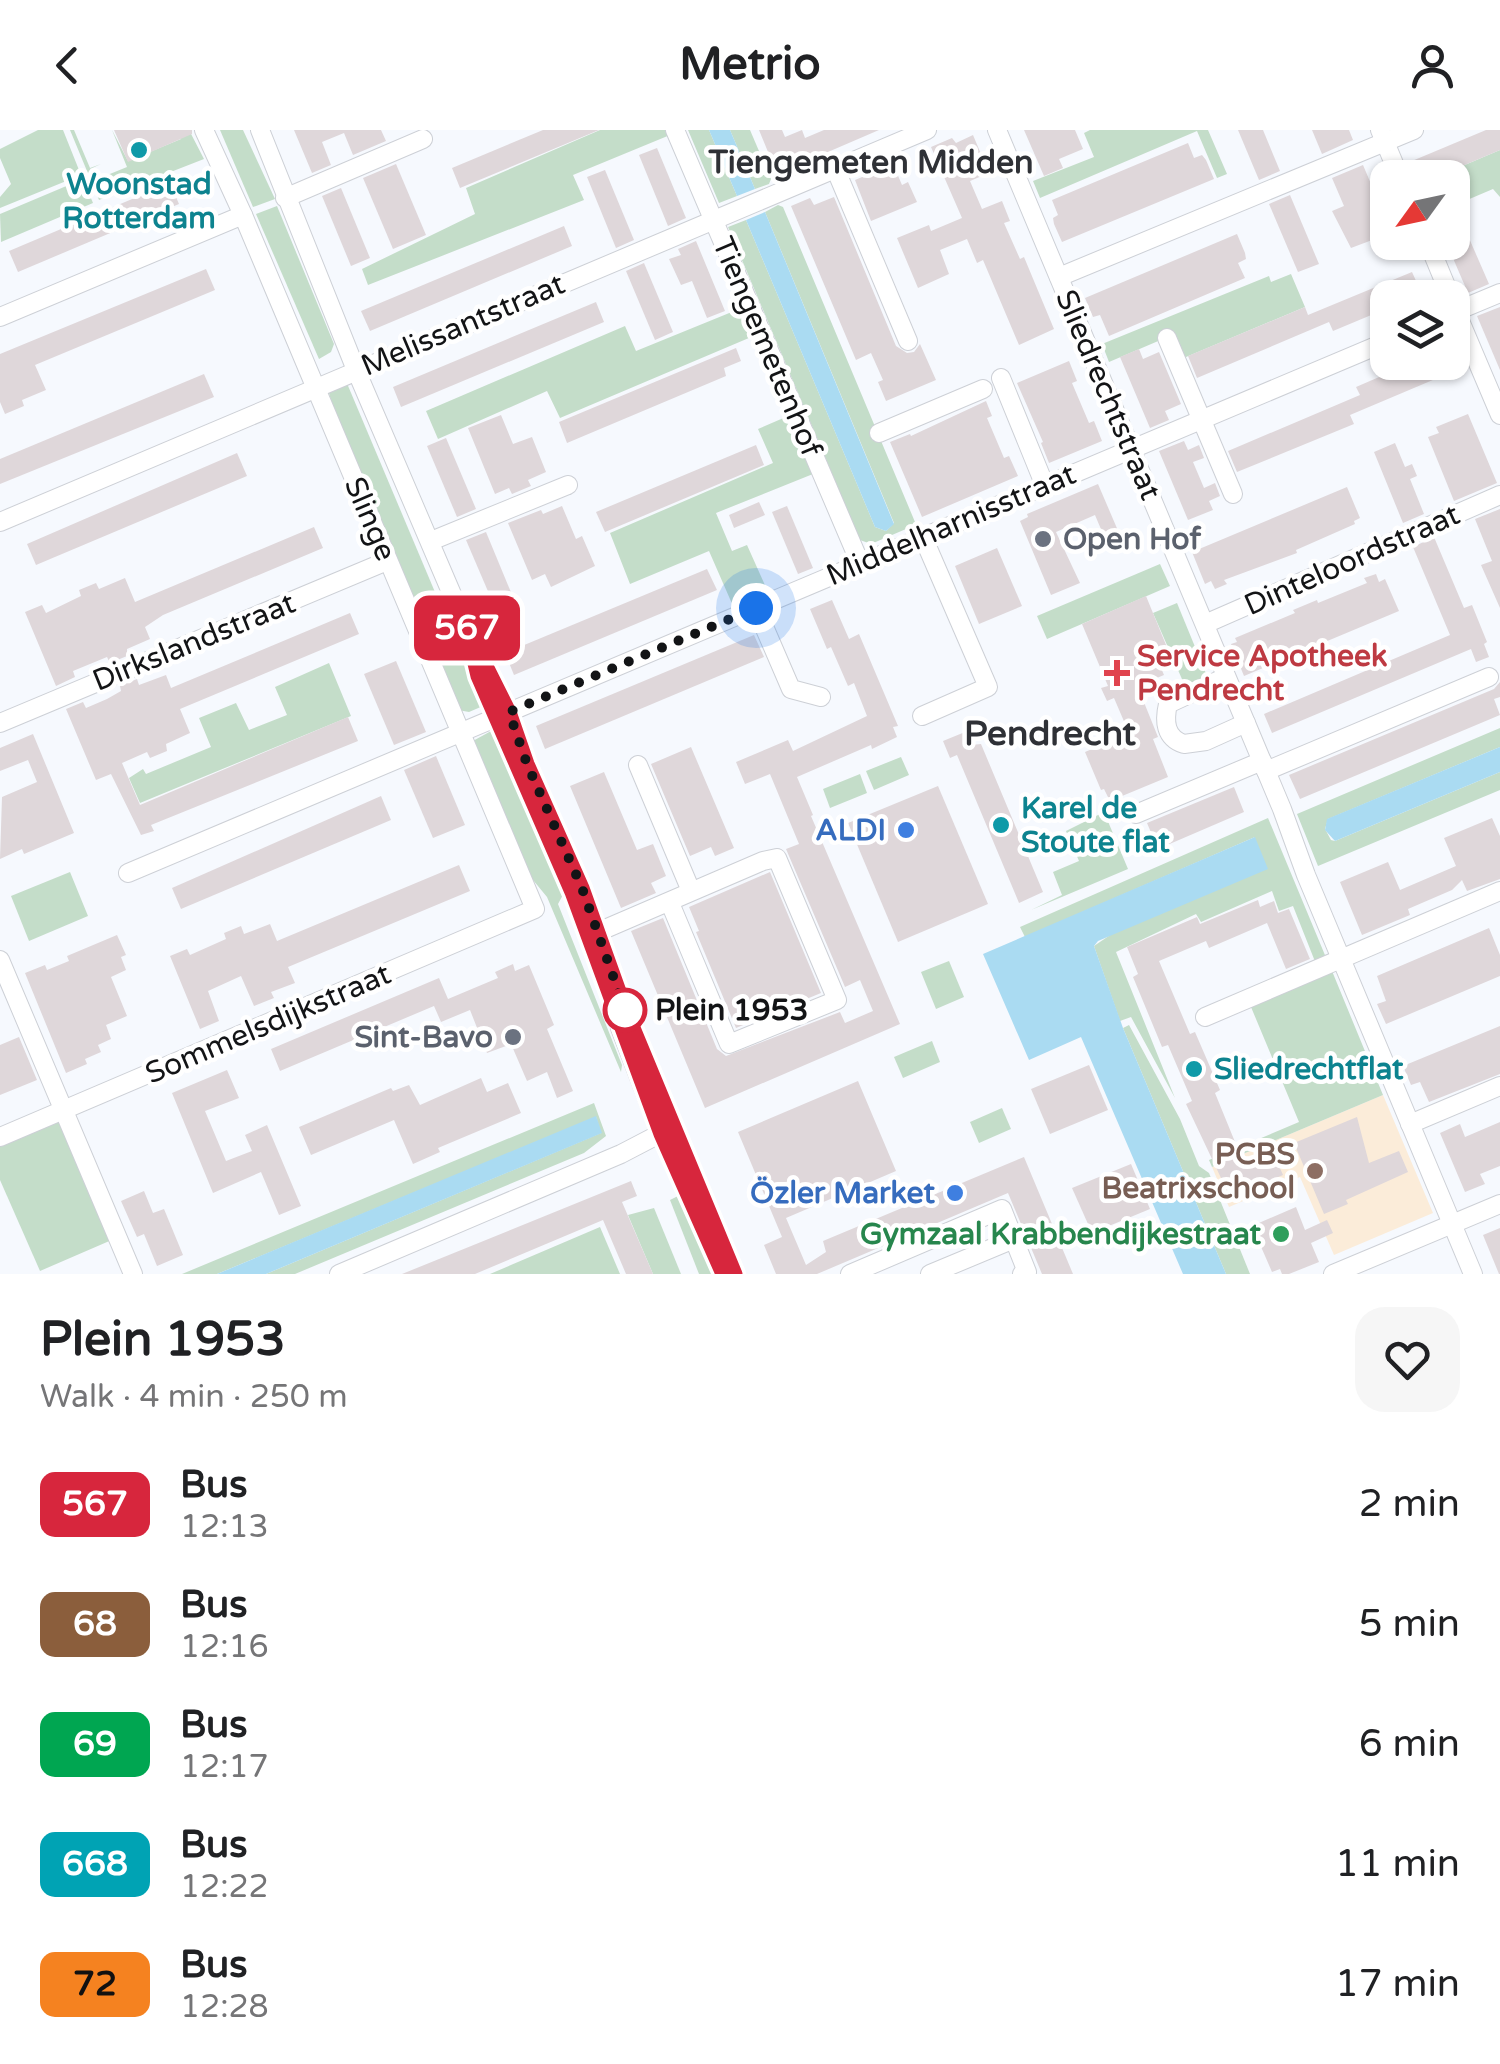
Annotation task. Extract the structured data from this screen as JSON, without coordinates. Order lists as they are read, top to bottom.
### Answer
{
  "streets": {
    "street": [
      "Melissantstraat",
      "Tiengemetenhof",
      "Sliedrechtstraat",
      "Slinge",
      "Middelharnisstraat",
      "Dinteloordstraat",
      "Dirkslandstraat",
      "Sommelsdijkstraat"
    ]
  },
  "crossings": [
    ["Melissantstraat", "Tiengemetenhof"],
    ["Melissantstraat", "Slinge"],
    ["Tiengemetenhof", "Middelharnisstraat"],
    ["Sliedrechtstraat", "Middelharnisstraat"],
    ["Sliedrechtstraat", "Dinteloordstraat"],
    ["Slinge", "Middelharnisstraat"],
    ["Slinge", "Dirkslandstraat"],
    ["Slinge", "Sommelsdijkstraat"]
  ],
  "districts": ["Tiengemeten Midden", "Pendrecht"],
  "places": {
    "other": [
      "Woonstad Rotterdam",
      "Open Hof",
      "Karel de Stoute flat",
      "ALDI",
      "Plein 1953",
      "Sint-Bavo",
      "Sliedrechtflat",
      "PCBS Beatrixschool",
      "Özler Market",
      "Gymzaal Krabbendijkestraat"
    ],
    "health": ["Service Apotheek Pendrecht"]
  },
  "lines": ["bus line 567"],
  "north": "bottom left",
  "page": {
    "header": "Metrio",
    "on_map": "567",
    "heading": ["Plein 1953", "Walk · 4 min · 250 m"],
    "list": [
      {
        "mark": "567",
        "name": "Bus",
        "note": "12:13",
        "value": "2 min"
      },
      {
        "mark": "68",
        "name": "Bus",
        "note": "12:16",
        "value": "5 min"
      },
      {
        "mark": "69",
        "name": "Bus",
        "note": "12:17",
        "value": "6 min"
      },
      {
        "mark": "668",
        "name": "Bus",
        "note": "12:22",
        "value": "11 min"
      },
      {
        "mark": "72",
        "name": "Bus",
        "note": "12:28",
        "value": "17 min"
      }
    ]
  }
}
